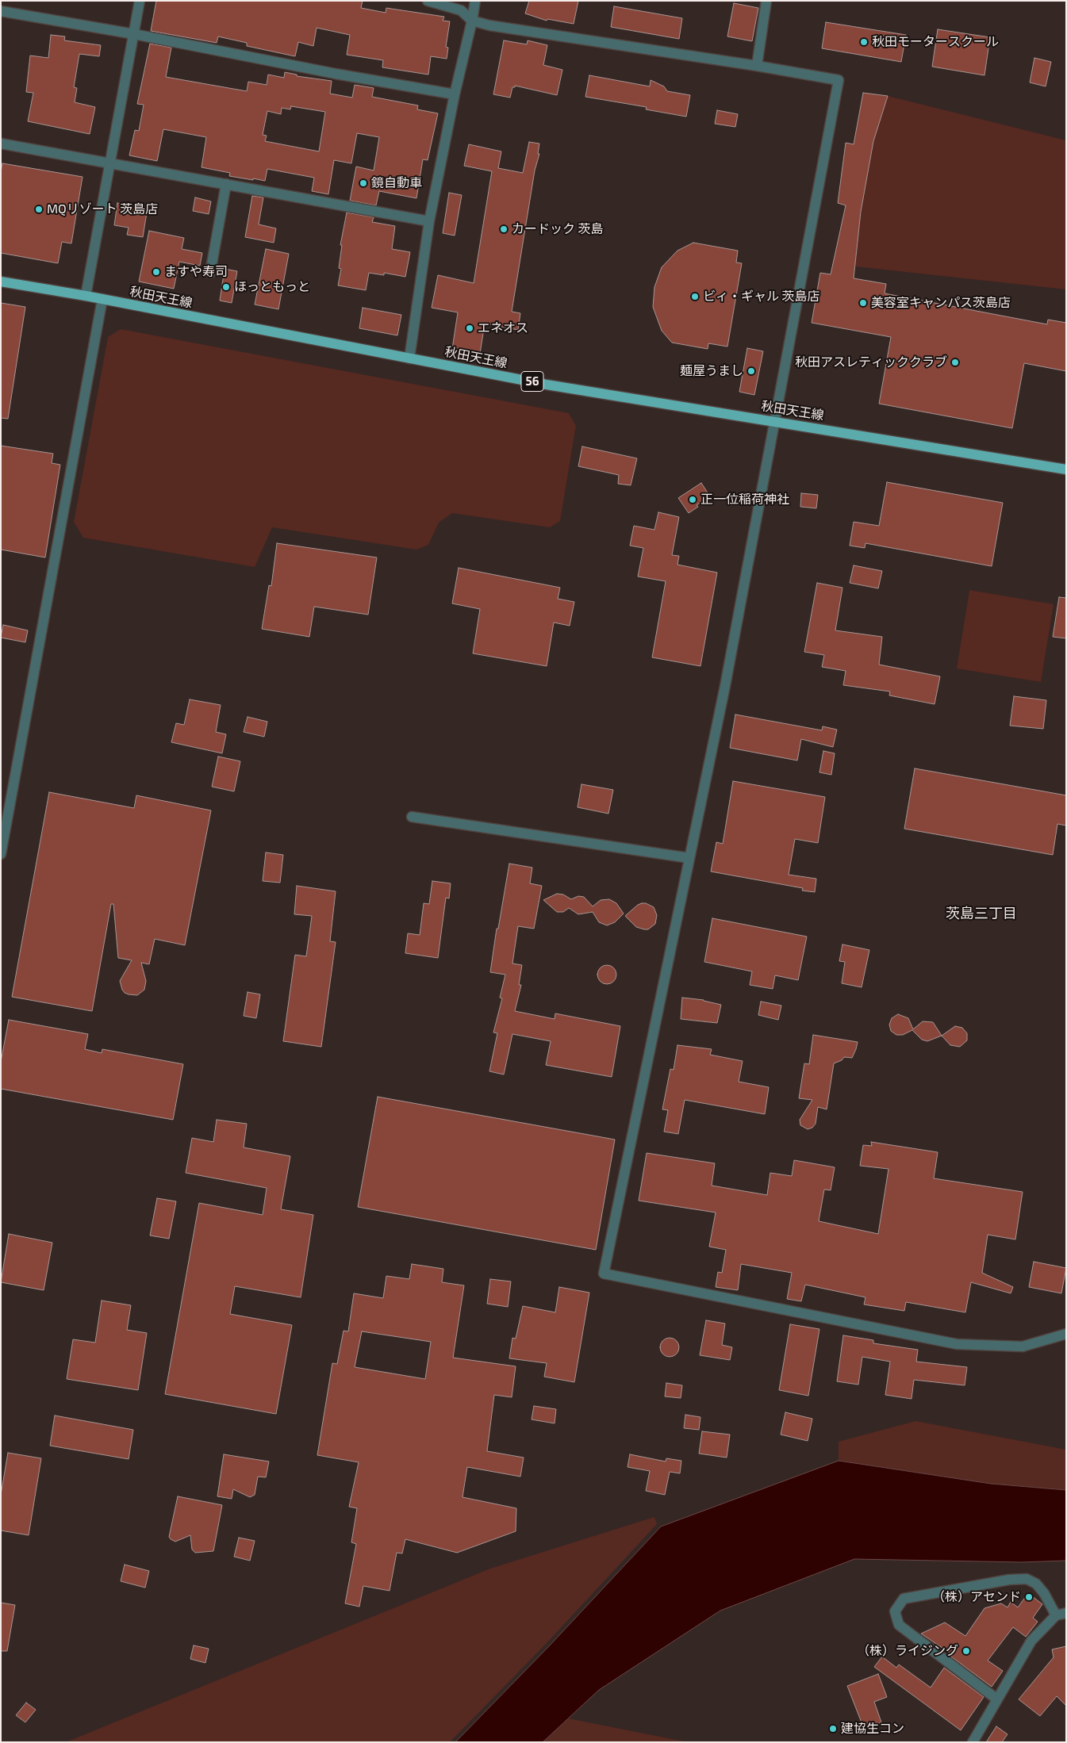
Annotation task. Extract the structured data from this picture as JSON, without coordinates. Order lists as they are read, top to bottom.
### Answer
{
  "streets": {
    "main road": ["秋田天王線", "56"]
  },
  "districts": ["茨島三丁目"],
  "places": [
    "秋田モータースクール",
    "鏡自動車",
    "MQリゾート 茨島店",
    "カードック 茨島",
    "ますや寿司",
    "ほっともっと",
    "ビィ・ギャル 茨島店",
    "美容室キャンパス茨島店",
    "エネオス",
    "秋田アスレティッククラブ",
    "麺屋うまし",
    "正一位稲荷神社",
    "（株）アセンド",
    "（株）ライジング",
    "建協生コン"
  ]
}
